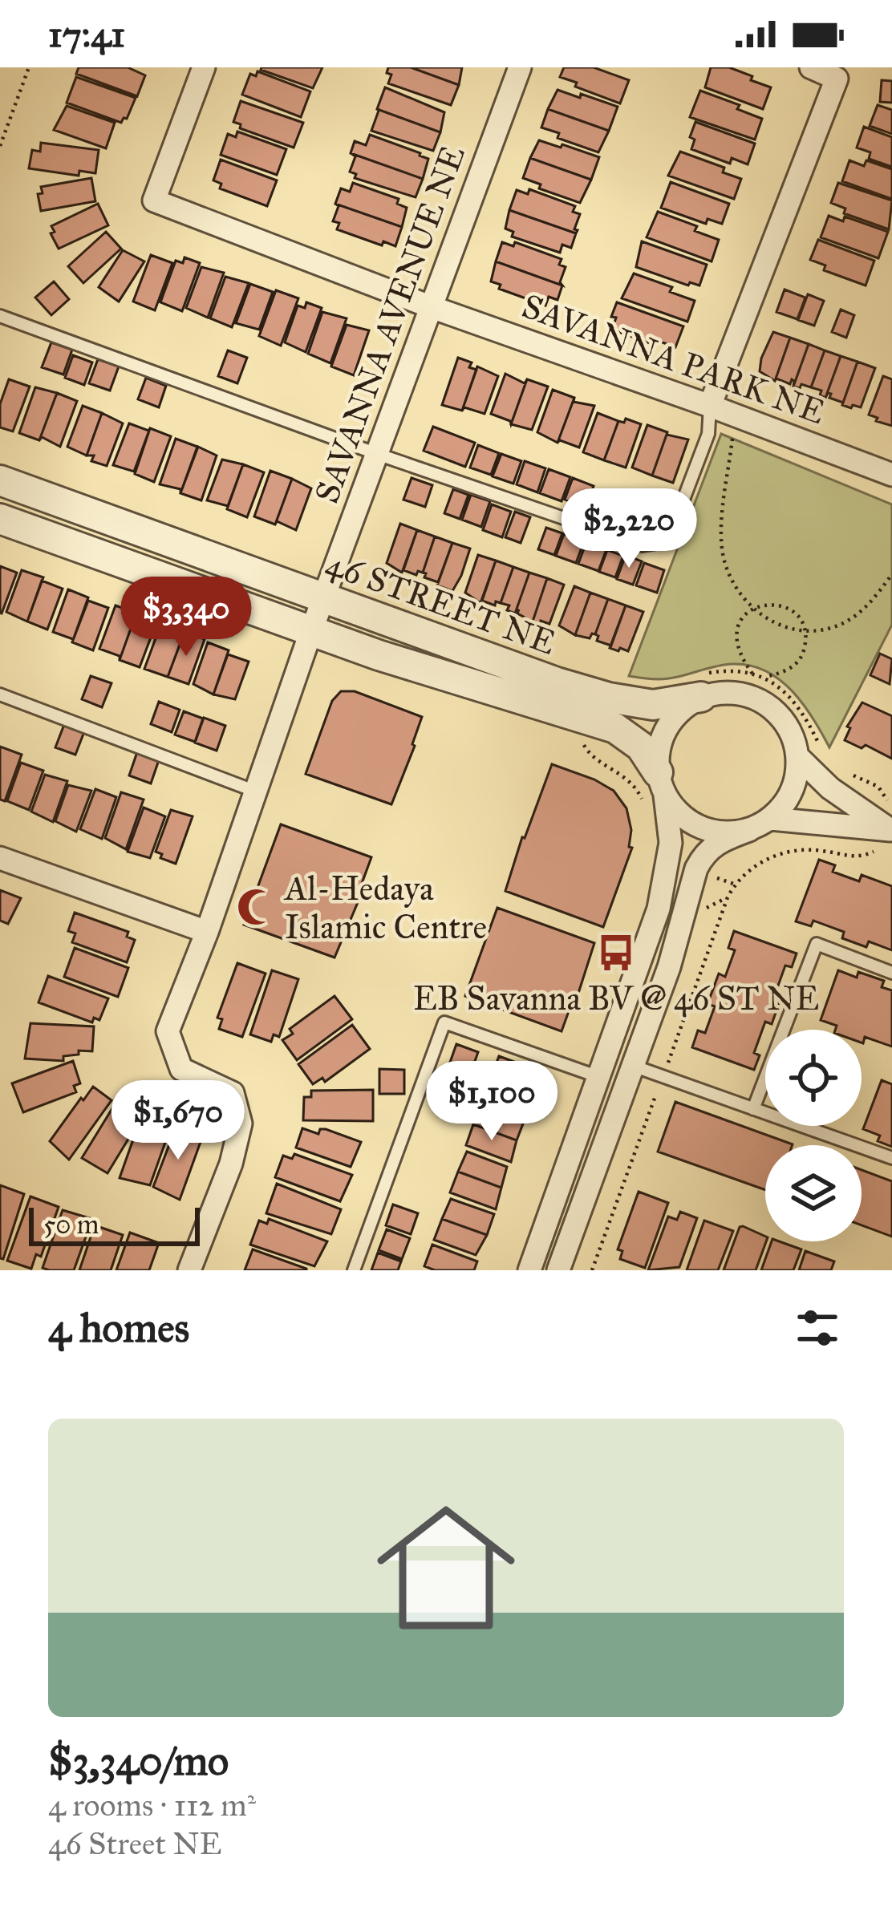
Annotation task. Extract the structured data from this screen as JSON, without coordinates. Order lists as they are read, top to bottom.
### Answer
{
  "streets": {
    "street": ["SAVANNA AVENUE NE", "SAVANNA PARK NE", "46 STREET NE"]
  },
  "crossings": [
    ["SAVANNA AVENUE NE", "SAVANNA PARK NE"],
    ["SAVANNA AVENUE NE", "46 STREET NE"]
  ],
  "places": {
    "mosque": ["Al-Hedaya Islamic Centre"],
    "bus stop": ["EB Savanna BV @ 46 ST NE"]
  },
  "scale_bar": "50 m",
  "page": {
    "status": "17:41",
    "price": [
      "$2,220",
      "$3,340",
      "$1,100",
      "$1,670"
    ],
    "scale": "50 m",
    "heading": "4 homes",
    "list": [
      {
        "name": "$3,340/mo",
        "note": "4 rooms · 112 m² · 46 Street NE"
      }
    ]
  }
}
